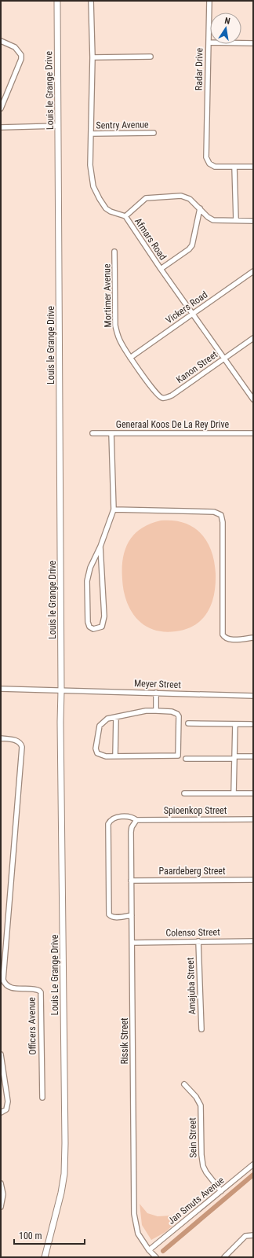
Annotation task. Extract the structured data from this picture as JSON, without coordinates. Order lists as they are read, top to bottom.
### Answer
{
  "streets": {
    "main road": ["Louis le Grange Drive", "Louis Le Grange Drive"],
    "street": [
      "Radar Drive",
      "Sentry Avenue",
      "Afmars Road",
      "Mortimer Avenue",
      "Vickers Road",
      "Kanon Street",
      "Generaal Koos De La Rey Drive",
      "Meyer Street",
      "Spioenkop Street",
      "Paardeberg Street",
      "Colenso Street",
      "Amajuba Street",
      "Officers Avenue",
      "Rissik Street",
      "Sein Street",
      "Jan Smuts Avenue"
    ]
  },
  "crossings": [
    ["Louis le Grange Drive", "Meyer Street"],
    ["Louis le Grange Drive", "Louis Le Grange Drive"],
    ["Sentry Avenue", "Afmars Road"],
    ["Afmars Road", "Vickers Road"],
    ["Afmars Road", "Kanon Street"],
    ["Mortimer Avenue", "Vickers Road"],
    ["Mortimer Avenue", "Kanon Street"],
    ["Meyer Street", "Louis Le Grange Drive"],
    ["Spioenkop Street", "Rissik Street"],
    ["Paardeberg Street", "Rissik Street"],
    ["Colenso Street", "Amajuba Street"],
    ["Colenso Street", "Rissik Street"],
    ["Rissik Street", "Jan Smuts Avenue"],
    ["Sein Street", "Jan Smuts Avenue"]
  ],
  "scale_bar": "100 m",
  "north": "top"
}
